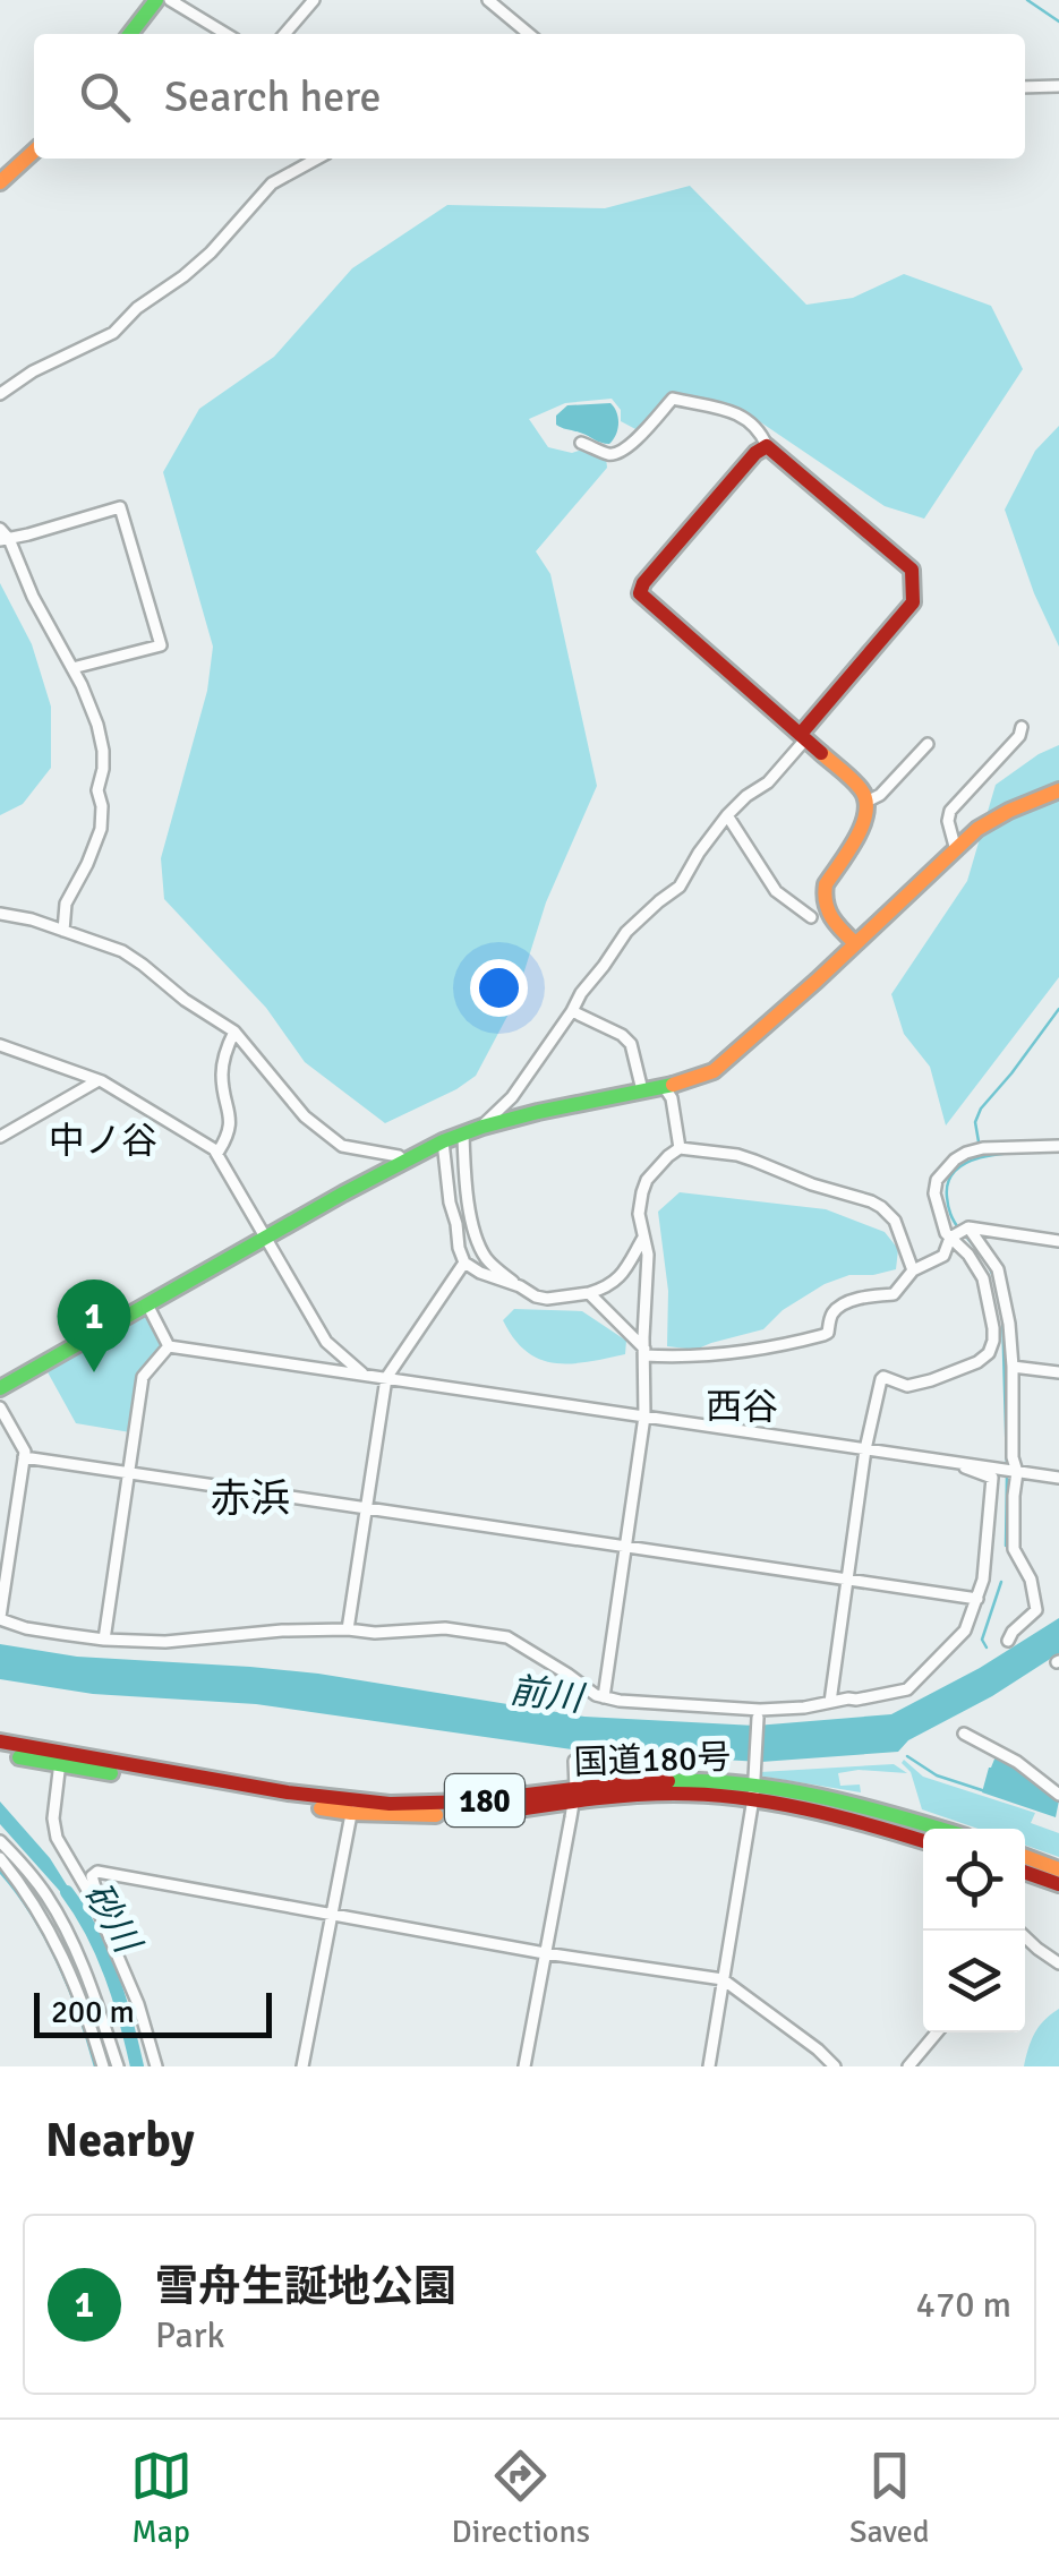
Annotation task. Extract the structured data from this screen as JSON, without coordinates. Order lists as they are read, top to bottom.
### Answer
{
  "streets": {
    "main road": ["国道180号", "180"]
  },
  "districts": ["中ノ谷", "西谷", "赤浜"],
  "water": ["前川", "砂川"],
  "scale_bar": "200 m",
  "page": {
    "search": "Search here",
    "pins": "1",
    "scale": "200 m",
    "heading": "Nearby",
    "list": [
      {
        "mark": "1",
        "name": "雪舟生誕地公園",
        "note": "Park",
        "value": "470 m"
      }
    ],
    "nav": ["Map", "Directions", "Saved"]
  }
}
